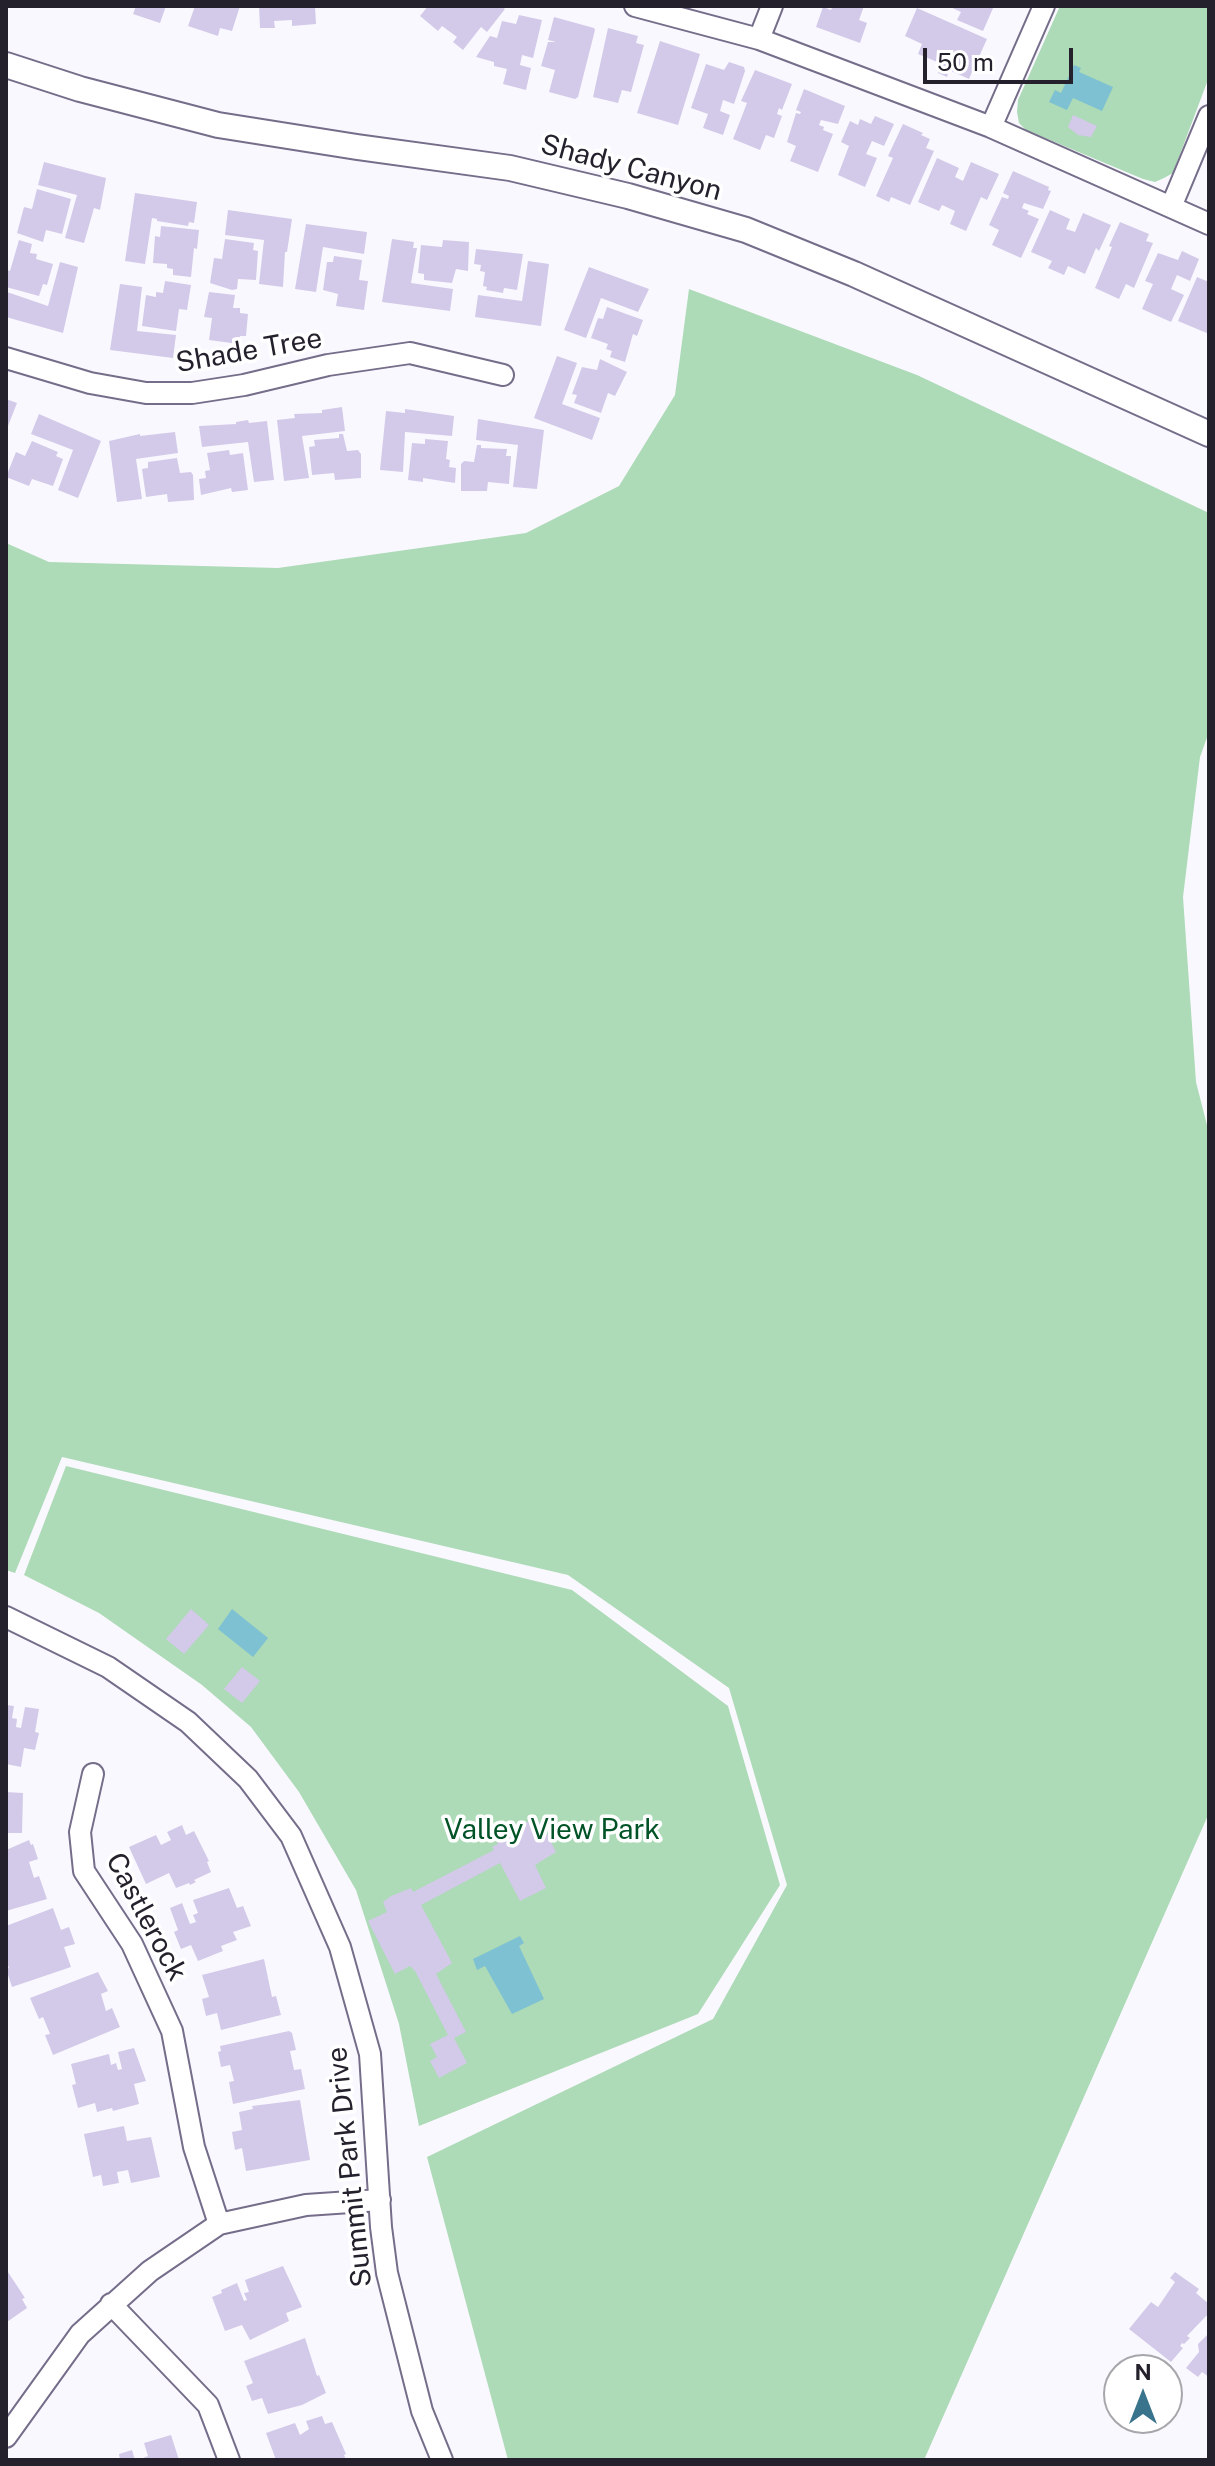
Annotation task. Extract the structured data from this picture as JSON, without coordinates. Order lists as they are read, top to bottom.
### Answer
{
  "streets": {
    "main road": ["Shady Canyon"],
    "street": ["Shade Tree", "Castlerock", "Summit Park Drive"]
  },
  "parks": ["Valley View Park"],
  "scale_bar": "50 m",
  "north": "top"
}
